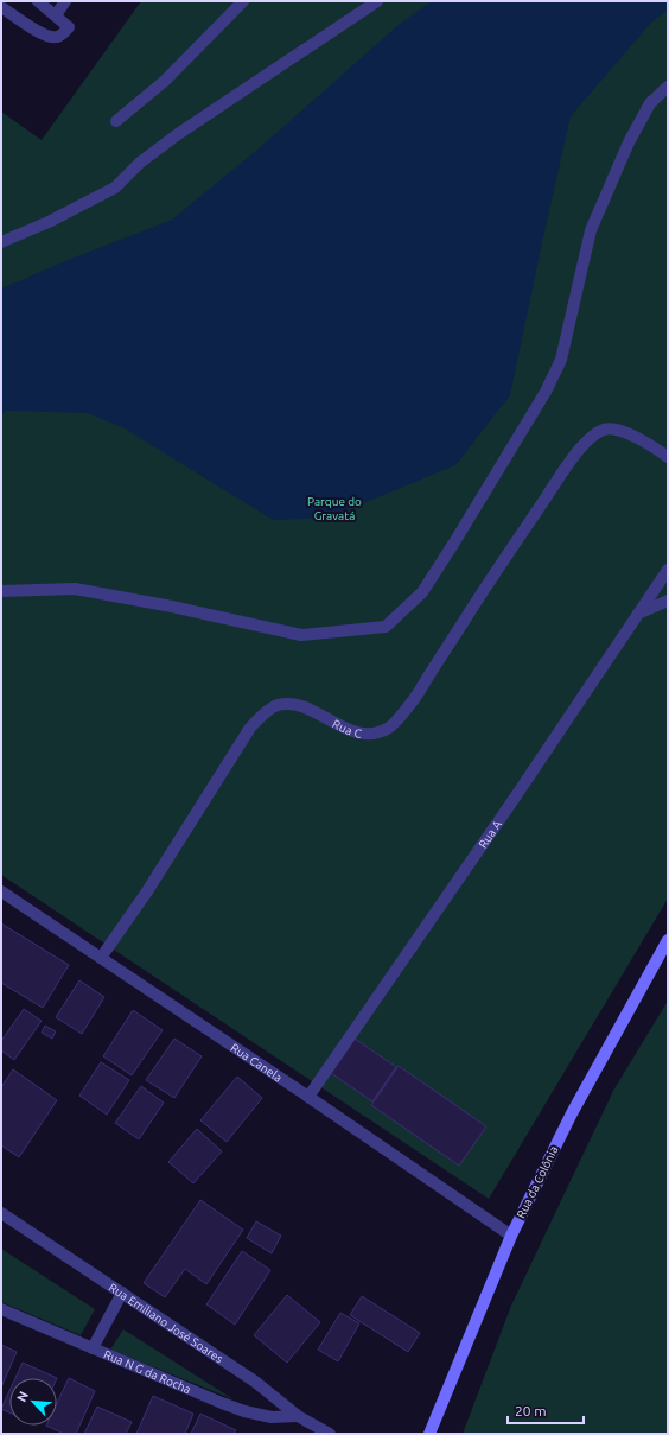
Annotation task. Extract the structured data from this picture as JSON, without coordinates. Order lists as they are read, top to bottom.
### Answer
{
  "streets": {
    "main road": ["Rua da Colônia"],
    "street": [
      "Rua C",
      "Rua A",
      "Rua Canela",
      "Rua Emiliano José Soares",
      "Rua N G da Rocha"
    ]
  },
  "crossings": [
    ["Rua C", "Rua Canela"],
    ["Rua A", "Rua Canela"],
    ["Rua Canela", "Rua da Colônia"],
    ["Rua Emiliano José Soares", "Rua N G da Rocha"]
  ],
  "parks": ["Parque do Gravatá"],
  "scale_bar": "20 m",
  "north": "top left"
}
